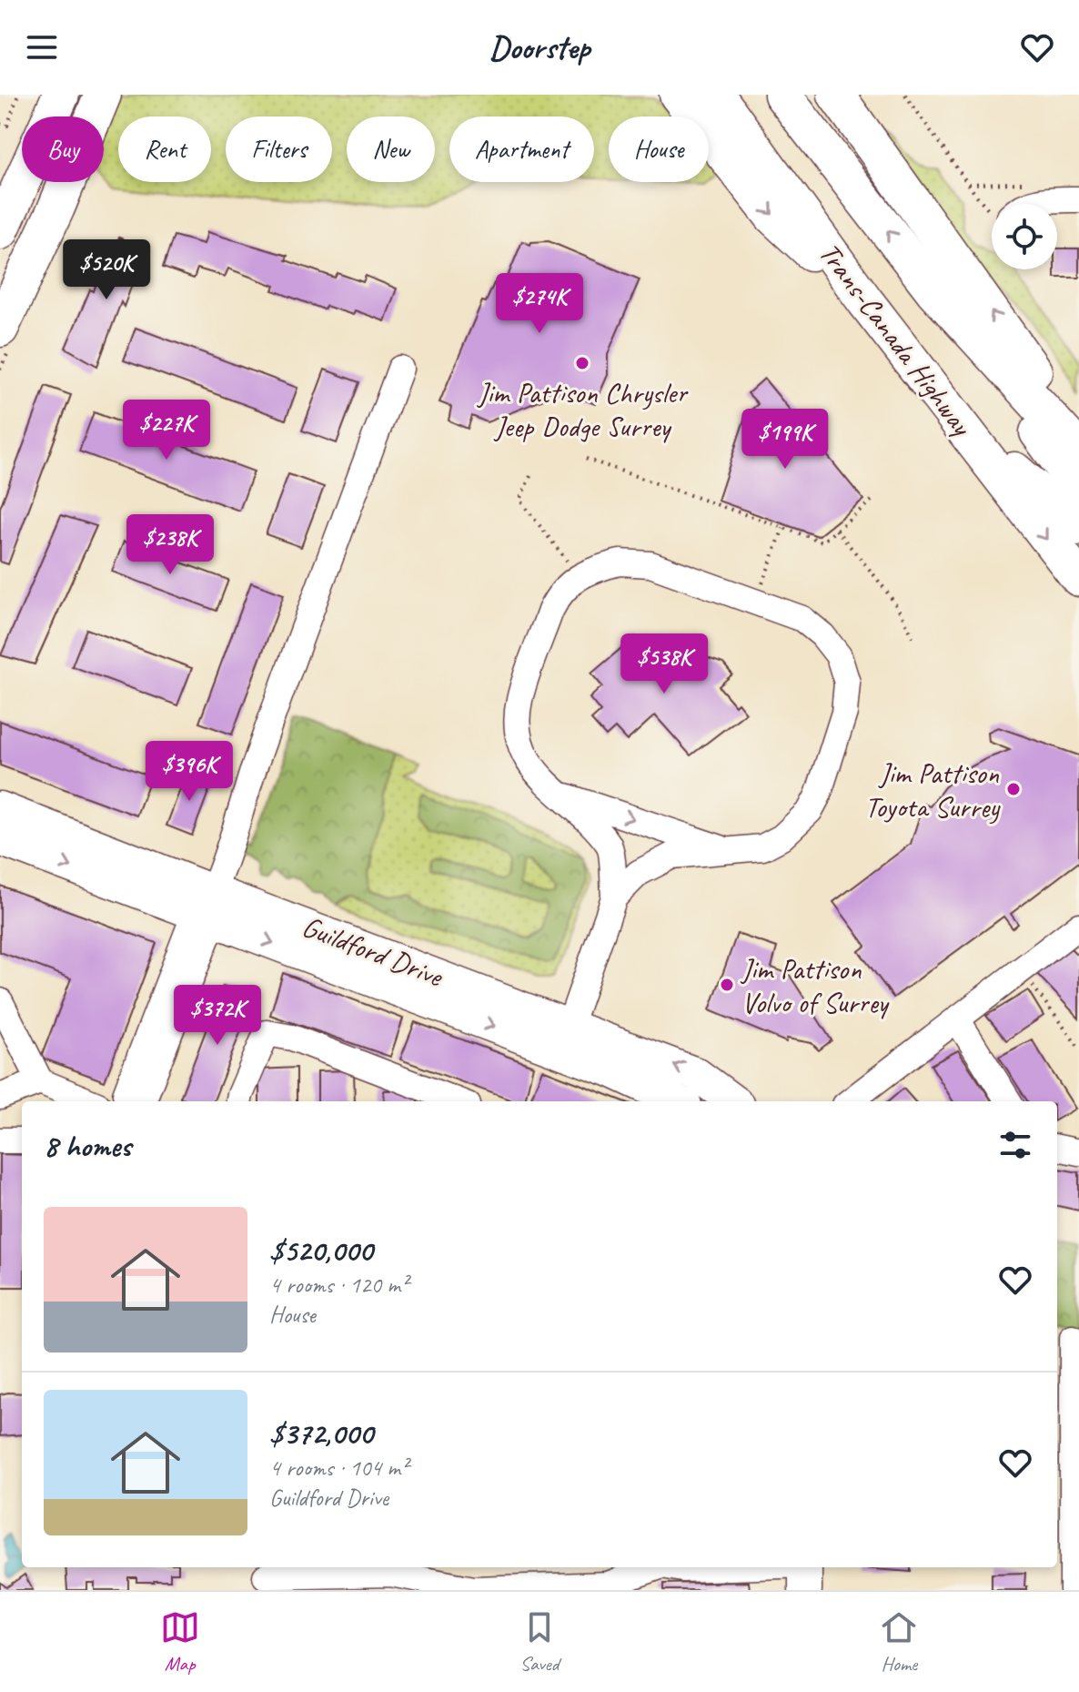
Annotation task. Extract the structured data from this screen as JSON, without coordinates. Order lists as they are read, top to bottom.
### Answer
{
  "streets": {
    "highway": ["Trans-Canada Highway"],
    "main road": ["Guildford Drive"]
  },
  "places": ["Jim Pattison Chrysler Jeep Dodge Surrey", "Jim Pattison Toyota Surrey", "Jim Pattison Volvo of Surrey"],
  "page": {
    "header": "Doorstep",
    "chip": [
      "Buy",
      "Rent",
      "Filters",
      "New",
      "Apartment",
      "House"
    ],
    "price": [
      "$520K",
      "$274K",
      "$227K",
      "$199K",
      "$238K",
      "$538K",
      "$396K",
      "$372K"
    ],
    "heading": "8 homes",
    "list": [
      {
        "name": "$520,000",
        "note": "4 rooms · 120 m² · House"
      },
      {
        "name": "$372,000",
        "note": "4 rooms · 104 m² · Guildford Drive"
      }
    ],
    "tabs": ["Map", "Saved", "Home"]
  }
}
